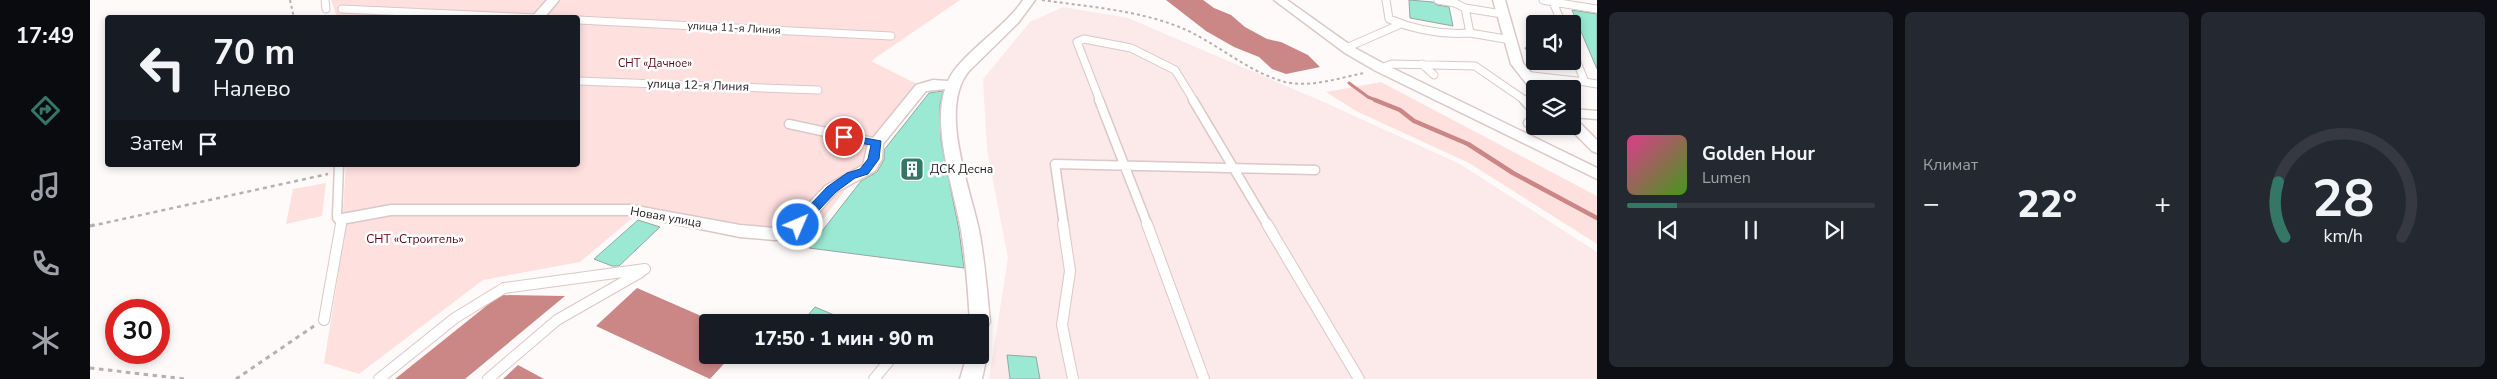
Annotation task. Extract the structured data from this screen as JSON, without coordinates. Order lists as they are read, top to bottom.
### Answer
{
  "streets": {
    "street": ["Новая улица"],
    "lane": ["улица 11-я Линия", "улица 12-я Линия"]
  },
  "parks": ["СНТ «Дачное»", "СНТ «Строитель»"],
  "places": {
    "building": ["ДСК Десна"]
  },
  "page": {
    "tabs": "17:49",
    "tile": "Климат",
    "turn": ["70 m", "Налево"],
    "then": "Затем",
    "song": ["Golden Hour", "Lumen"],
    "heat": ["−", "22°", "+"],
    "limit": "30",
    "trip": "17:50 · 1 мин · 90 m",
    "gauge": ["28", "km/h"]
  }
}
